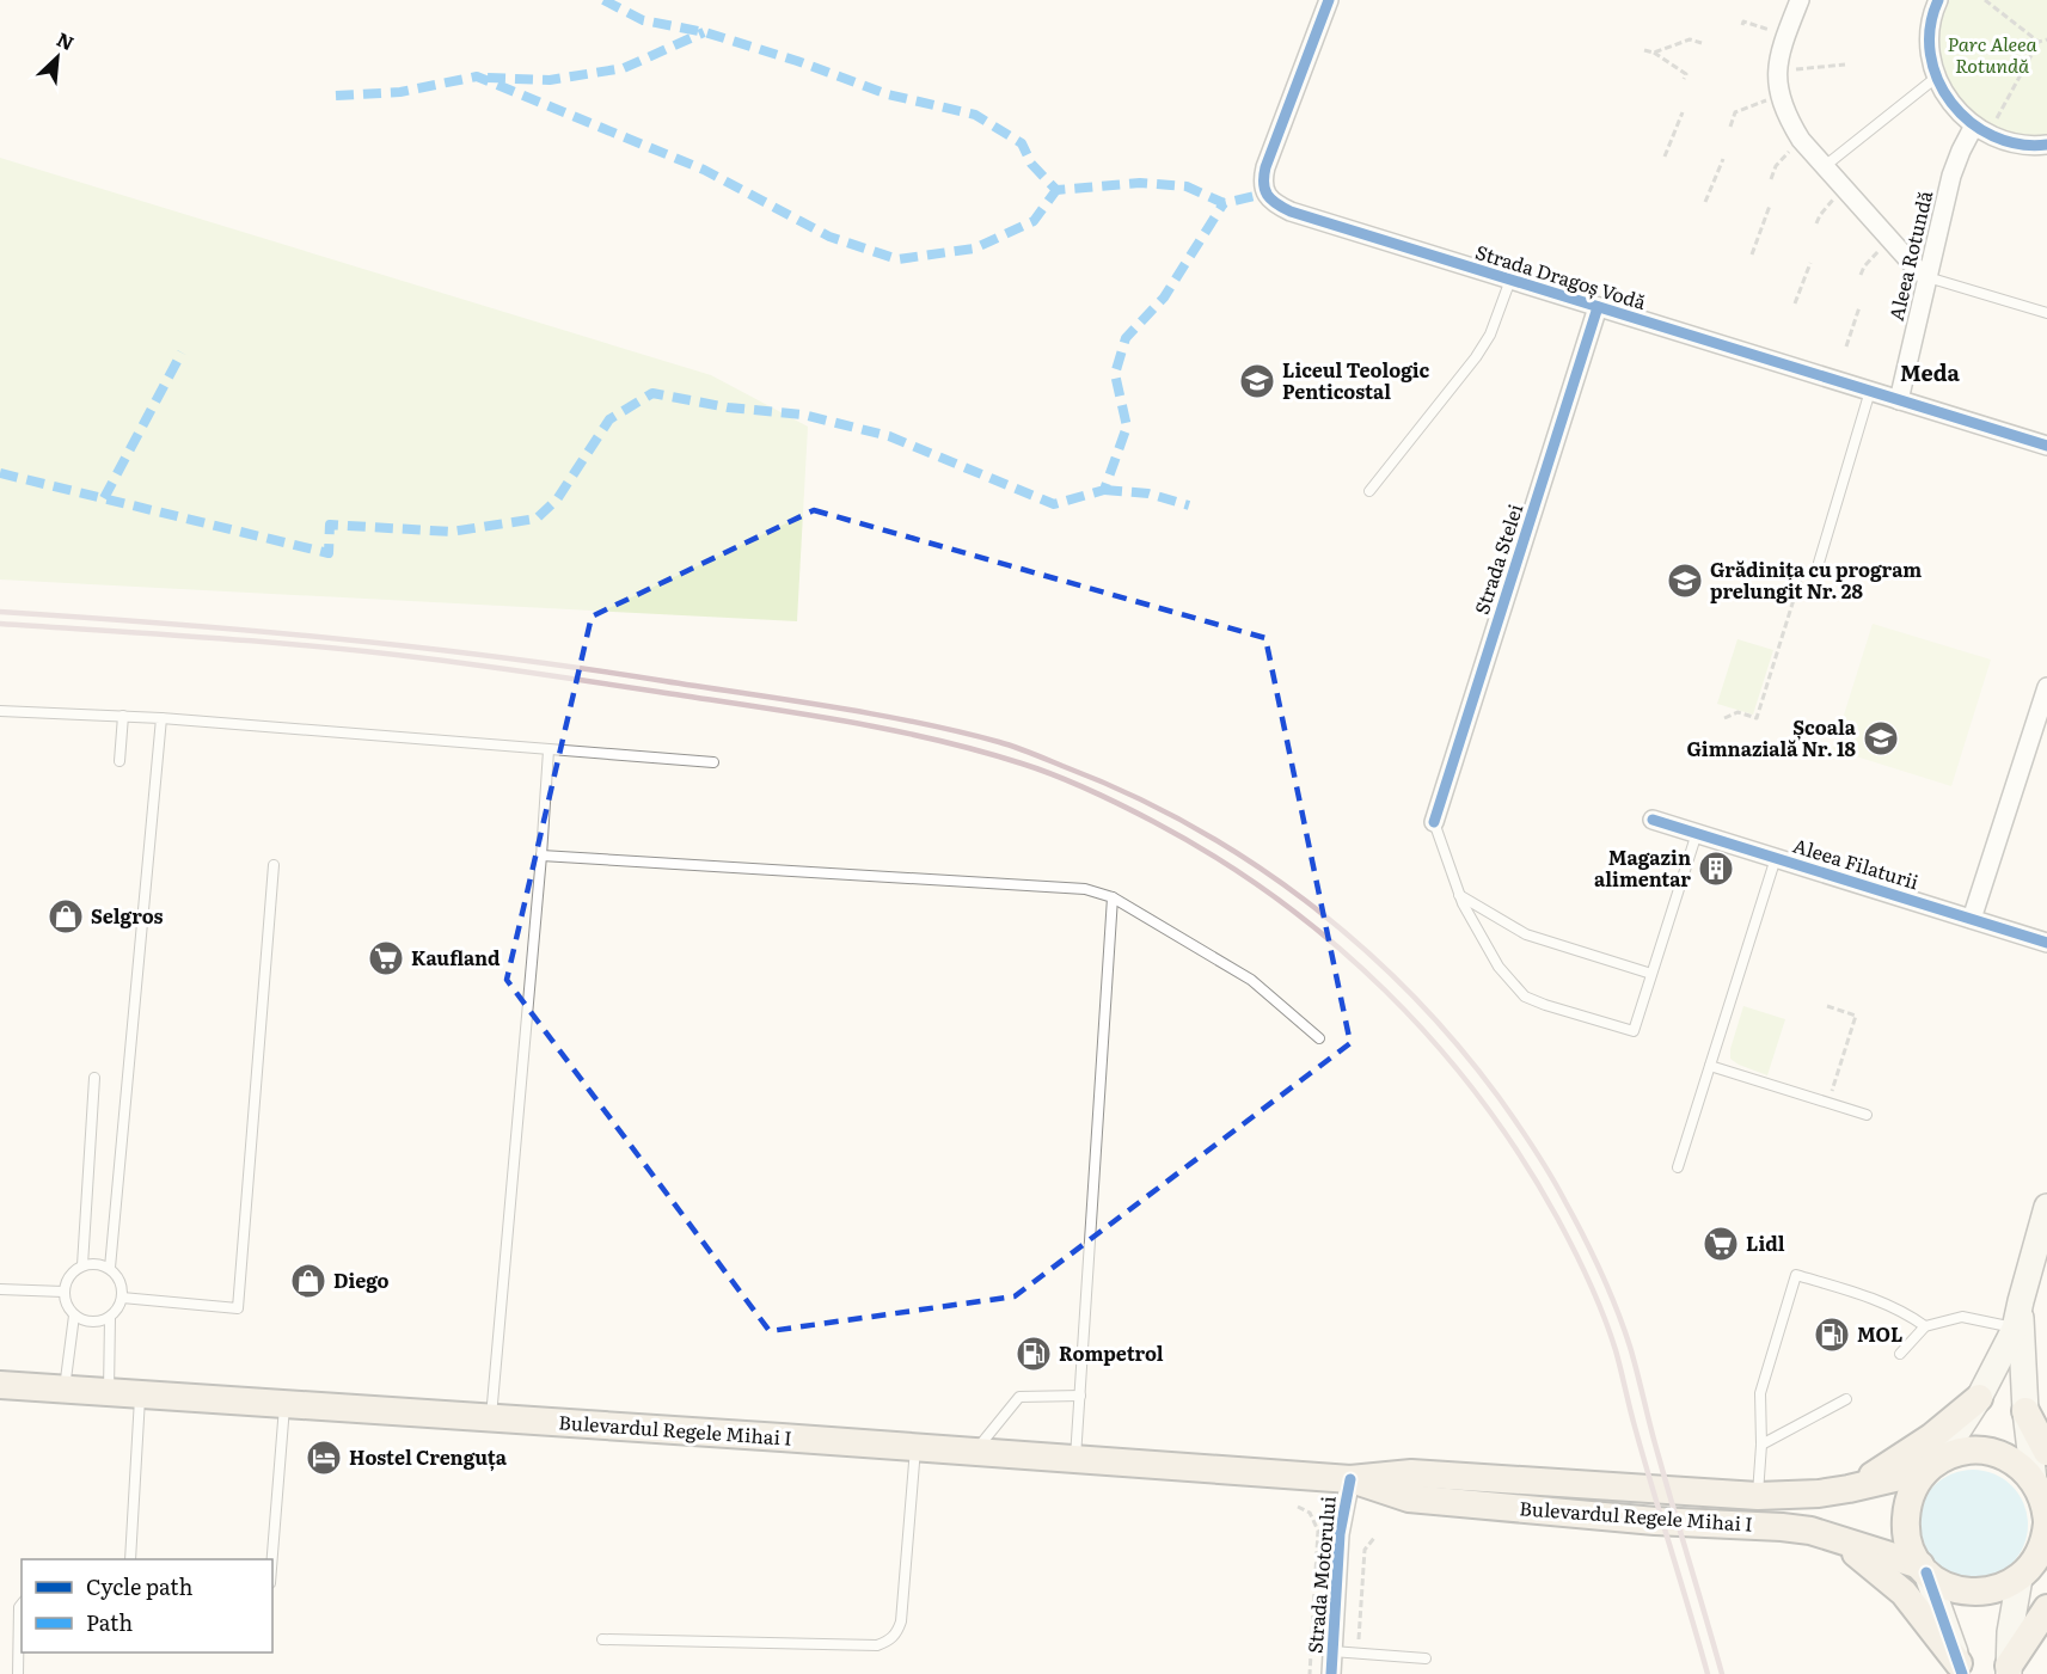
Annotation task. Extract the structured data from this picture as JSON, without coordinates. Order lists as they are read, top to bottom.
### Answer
{
  "streets": {
    "main road": ["Bulevardul Regele Mihai I"],
    "street": [
      "Aleea Rotundă",
      "Strada Dragoș Vodă",
      "Strada Stelei",
      "Aleea Filaturii",
      "Strada Motorului"
    ]
  },
  "crossings": [
    ["Aleea Rotundă", "Strada Dragoș Vodă"],
    ["Strada Dragoș Vodă", "Strada Stelei"],
    ["Bulevardul Regele Mihai I", "Strada Motorului"]
  ],
  "districts": ["Meda"],
  "parks": ["Parc Aleea Rotundă"],
  "places": {
    "school or university": ["Liceul Teologic Penticostal", "Grădinița cu program prelungit Nr. 28", "Școala Gimnazială Nr. 18"],
    "building": ["Magazin alimentar"],
    "shop": ["Selgros", "Diego"],
    "supermarket": ["Kaufland", "Lidl"],
    "fuel station": ["MOL", "Rompetrol"],
    "hotel": ["Hostel Crenguța"]
  },
  "legend": ["Cycle path", "Path"],
  "north": "top right"
}
